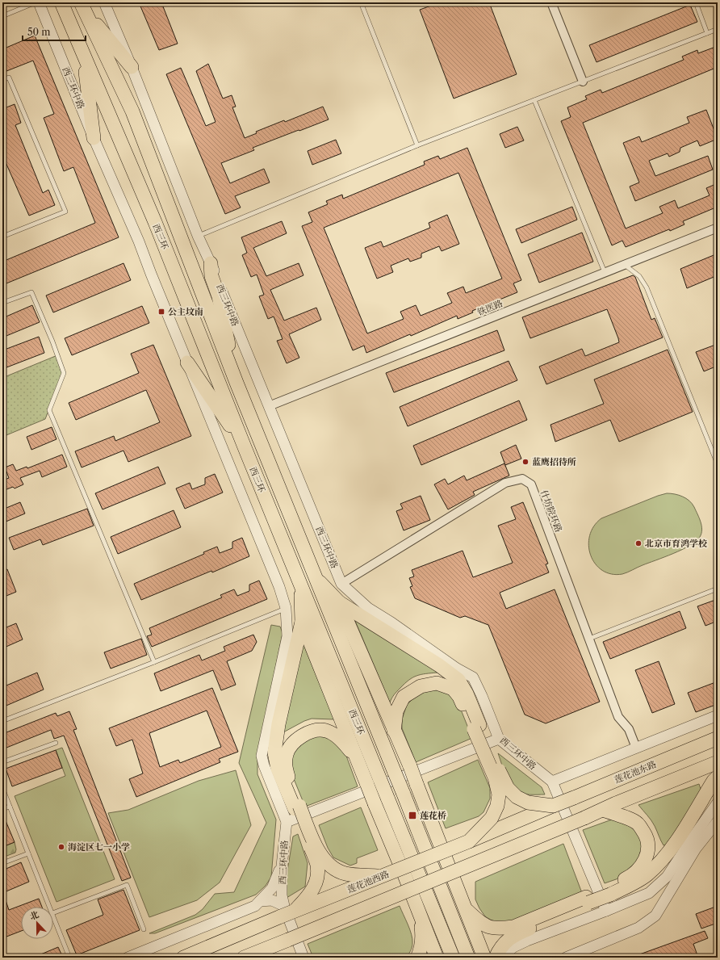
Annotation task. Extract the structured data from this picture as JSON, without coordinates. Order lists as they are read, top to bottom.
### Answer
{
  "streets": {
    "highway": ["西三环", "莲花池东路", "莲花池西路"],
    "street": ["西三环中路", "铁医路", "什坊院环路"]
  },
  "crossings": [
    ["西三环中路", "铁医路"],
    ["西三环中路", "什坊院环路"],
    ["西三环中路", "莲花池西路"],
    ["莲花池东路", "莲花池西路"]
  ],
  "places": {
    "transit": ["公主坟南", "莲花桥"],
    "other": ["蓝鹰招待所", "北京市育鸿学校", "海淀区七一小学"]
  },
  "scale_bar": "50 m",
  "north": "top"
}
